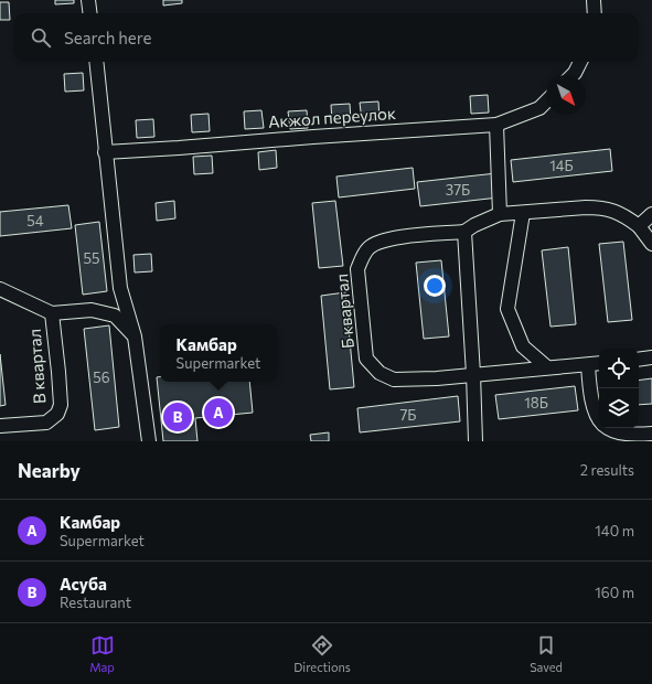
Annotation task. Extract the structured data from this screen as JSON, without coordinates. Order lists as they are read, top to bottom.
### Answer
{
  "streets": {
    "street": ["Акжол переулок", "Б квартал", "В квартал"]
  },
  "house_numbers": [
    "14Б",
    "37Б",
    "54",
    "55",
    "56",
    "18Б",
    "7Б"
  ],
  "north": "bottom right",
  "page": {
    "search": "Search here",
    "popup": ["Камбар", "Supermarket"],
    "pins": ["A", "B"],
    "heading": ["Nearby", "2 results"],
    "list": [
      {
        "mark": "A",
        "name": "Камбар",
        "note": "Supermarket",
        "value": "140 m"
      },
      {
        "mark": "B",
        "name": "Асуба",
        "note": "Restaurant",
        "value": "160 m"
      }
    ],
    "nav": ["Map", "Directions", "Saved"]
  }
}
